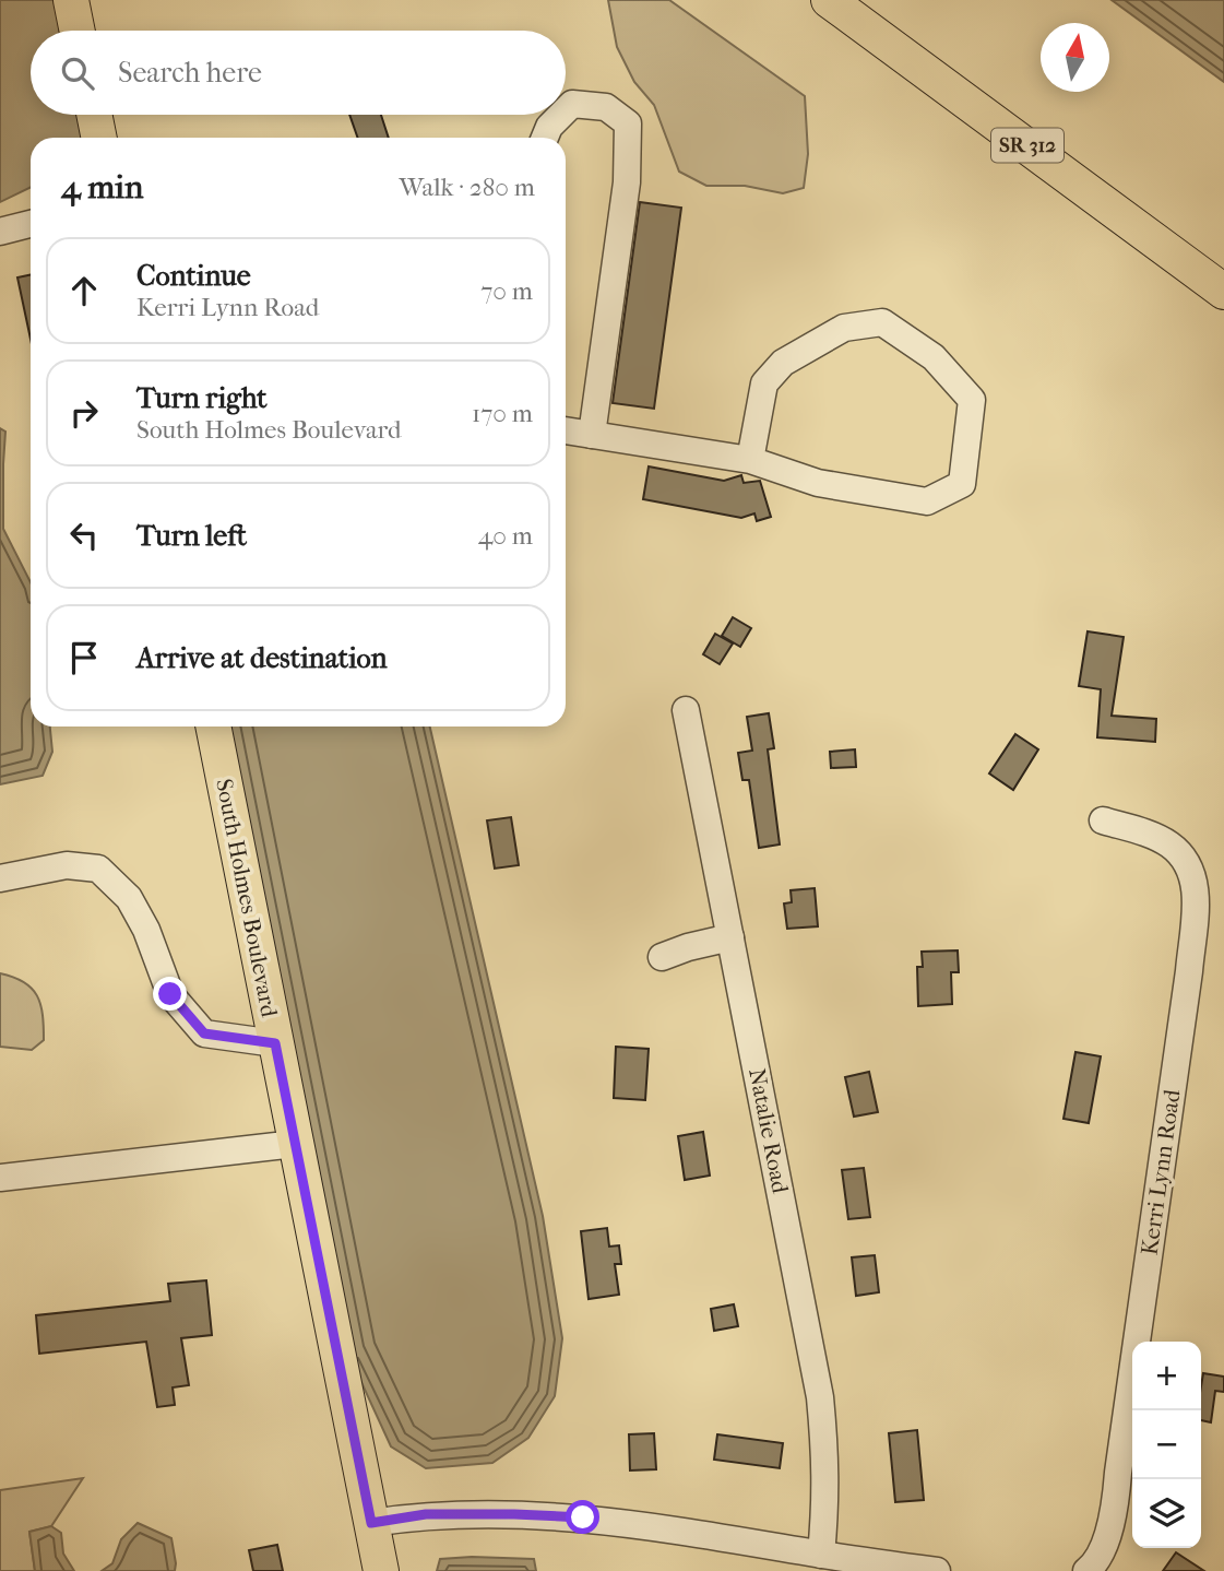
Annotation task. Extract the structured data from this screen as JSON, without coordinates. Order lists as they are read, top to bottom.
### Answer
{
  "streets": {
    "main road": ["SR 312", "South Holmes Boulevard"],
    "street": ["Natalie Road", "Kerri Lynn Road"]
  },
  "north": "top",
  "page": {
    "search": "Search here",
    "heading": ["4 min", "Walk · 280 m"],
    "list": [
      ["Continue", "Kerri Lynn Road", "70 m"],
      ["Turn right", "South Holmes Boulevard", "170 m"],
      ["Turn left", "40 m"],
      "Arrive at destination"
    ],
    "map_buttons": ["+", "−"]
  }
}
